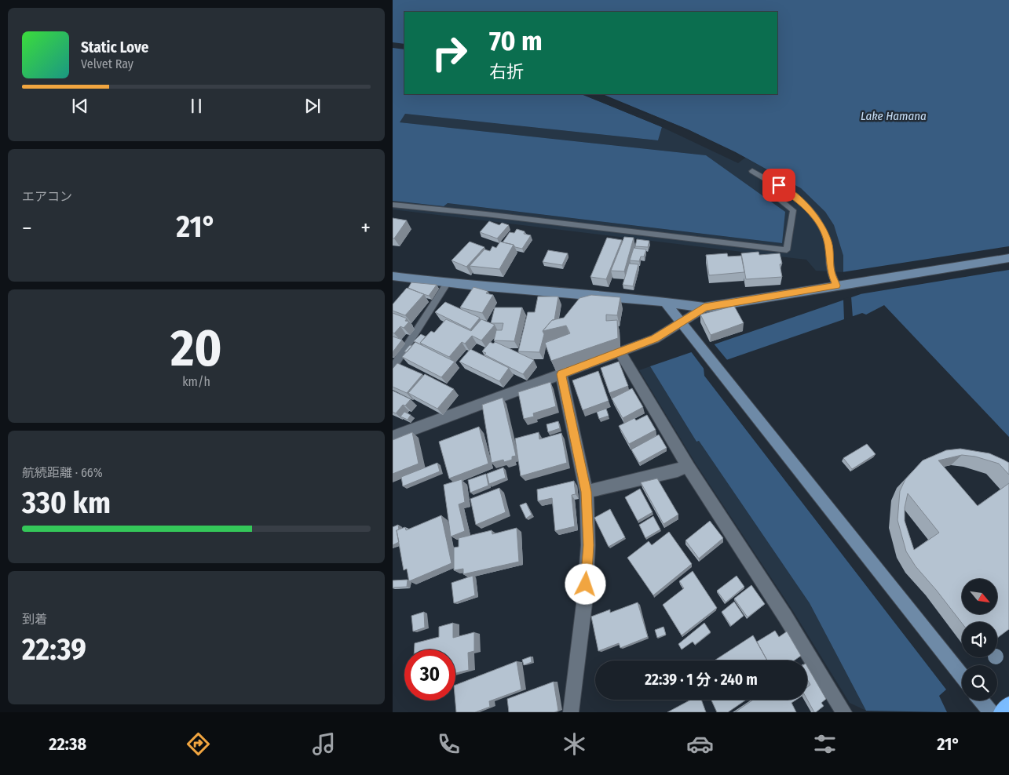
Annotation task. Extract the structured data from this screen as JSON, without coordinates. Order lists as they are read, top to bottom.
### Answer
{
  "water": ["Lake Hamana"],
  "north": "bottom right",
  "page": {
    "turn": ["70 m", "右折"],
    "song": ["Static Love", "Velvet Ray"],
    "tile": [
      "エアコン",
      ["20", "km/h"],
      ["航続距離 · 66%", "330 km"],
      ["到着", "22:39"]
    ],
    "heat": ["−", "21°", "+"],
    "limit": "30",
    "trip": "22:39 · 1 分 · 240 m",
    "tabs": ["22:38", "21°"]
  }
}
